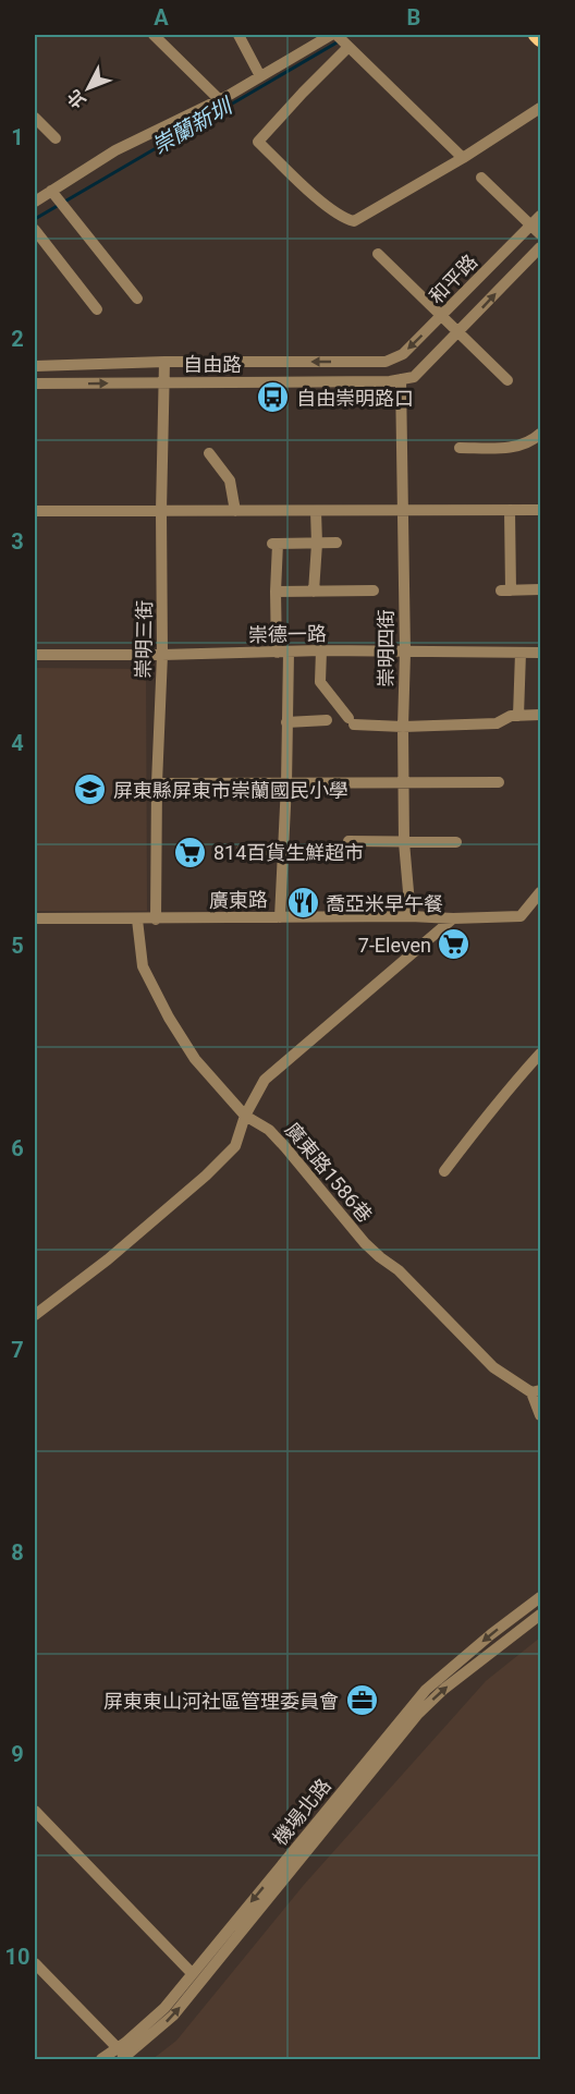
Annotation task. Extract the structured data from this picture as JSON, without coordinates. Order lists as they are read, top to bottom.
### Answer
{
  "streets": {
    "street": [
      "和平路",
      "自由路",
      "崇德一路",
      "崇明三街",
      "崇明四街",
      "廣東路",
      "廣東路1586巷",
      "機場北路"
    ]
  },
  "crossings": [
    ["和平路", "自由路"],
    ["和平路", "崇明四街"],
    ["自由路", "崇明三街"],
    ["自由路", "崇明四街"],
    ["崇德一路", "崇明三街"],
    ["崇德一路", "崇明四街"],
    ["崇明三街", "廣東路"],
    ["崇明四街", "廣東路"],
    ["廣東路", "廣東路1586巷"]
  ],
  "water": ["崇蘭新圳"],
  "places": {
    "bus stop": ["自由崇明路口"],
    "school or university": ["屏東縣屏東市崇蘭國民小學"],
    "supermarket": ["814百貨生鮮超市", "7-Eleven"],
    "restaurant": ["喬亞米早午餐"],
    "office": ["屏東東山河社區管理委員會"]
  },
  "north": "bottom left",
  "grid": {
    "columns": ["A", "B"],
    "rows": [
      "1",
      "2",
      "3",
      "4",
      "5",
      "6",
      "7",
      "8",
      "9",
      "10"
    ]
  }
}
